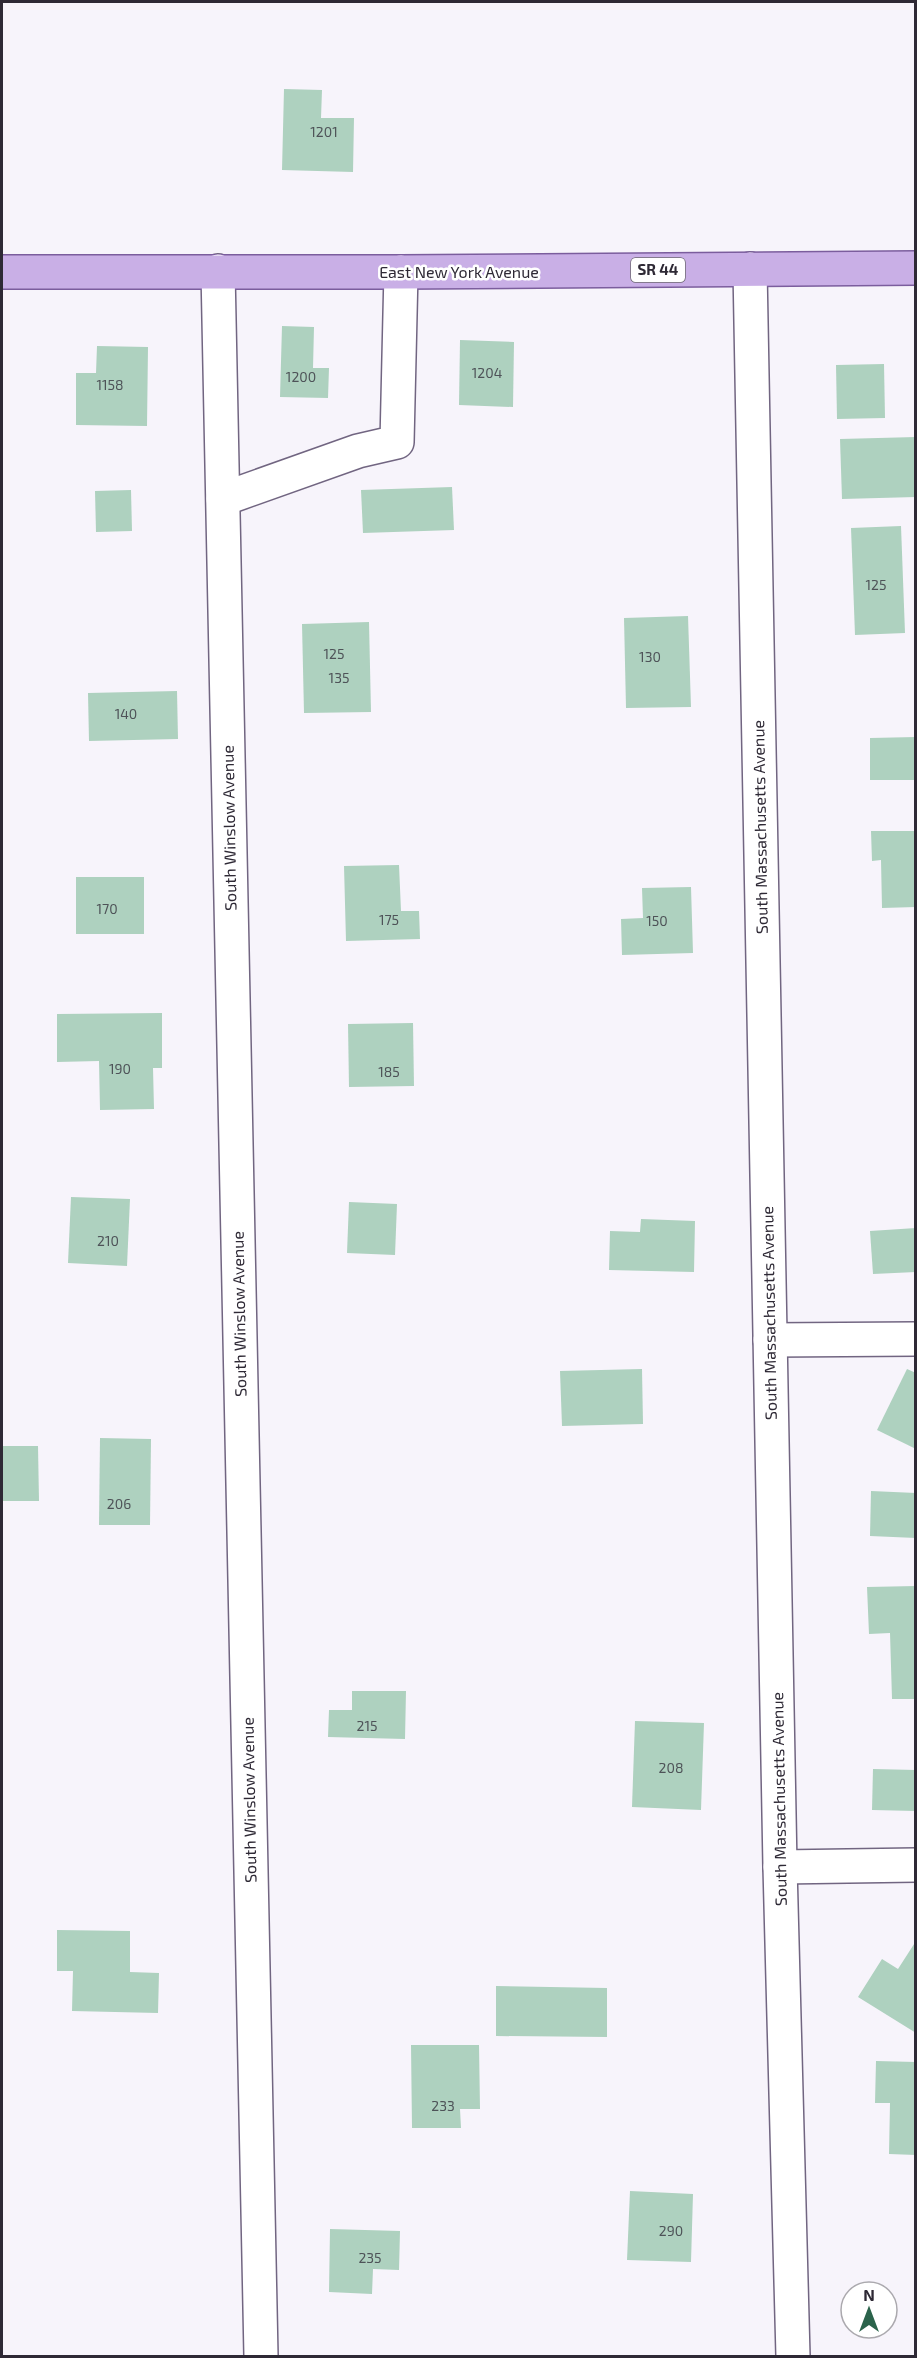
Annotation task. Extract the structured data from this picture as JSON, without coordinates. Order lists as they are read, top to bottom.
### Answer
{
  "streets": {
    "main road": ["SR 44", "East New York Avenue"],
    "street": ["South Massachusetts Avenue", "South Winslow Avenue"]
  },
  "crossings": [
    ["East New York Avenue", "South Massachusetts Avenue"],
    ["East New York Avenue", "South Winslow Avenue"]
  ],
  "house_numbers": [
    "1201",
    "1204",
    "1200",
    "1158",
    "125",
    "125",
    "130",
    "135",
    "140",
    "170",
    "175",
    "150",
    "190",
    "185",
    "210",
    "206",
    "215",
    "208",
    "233",
    "290",
    "235"
  ],
  "north": "top"
}
